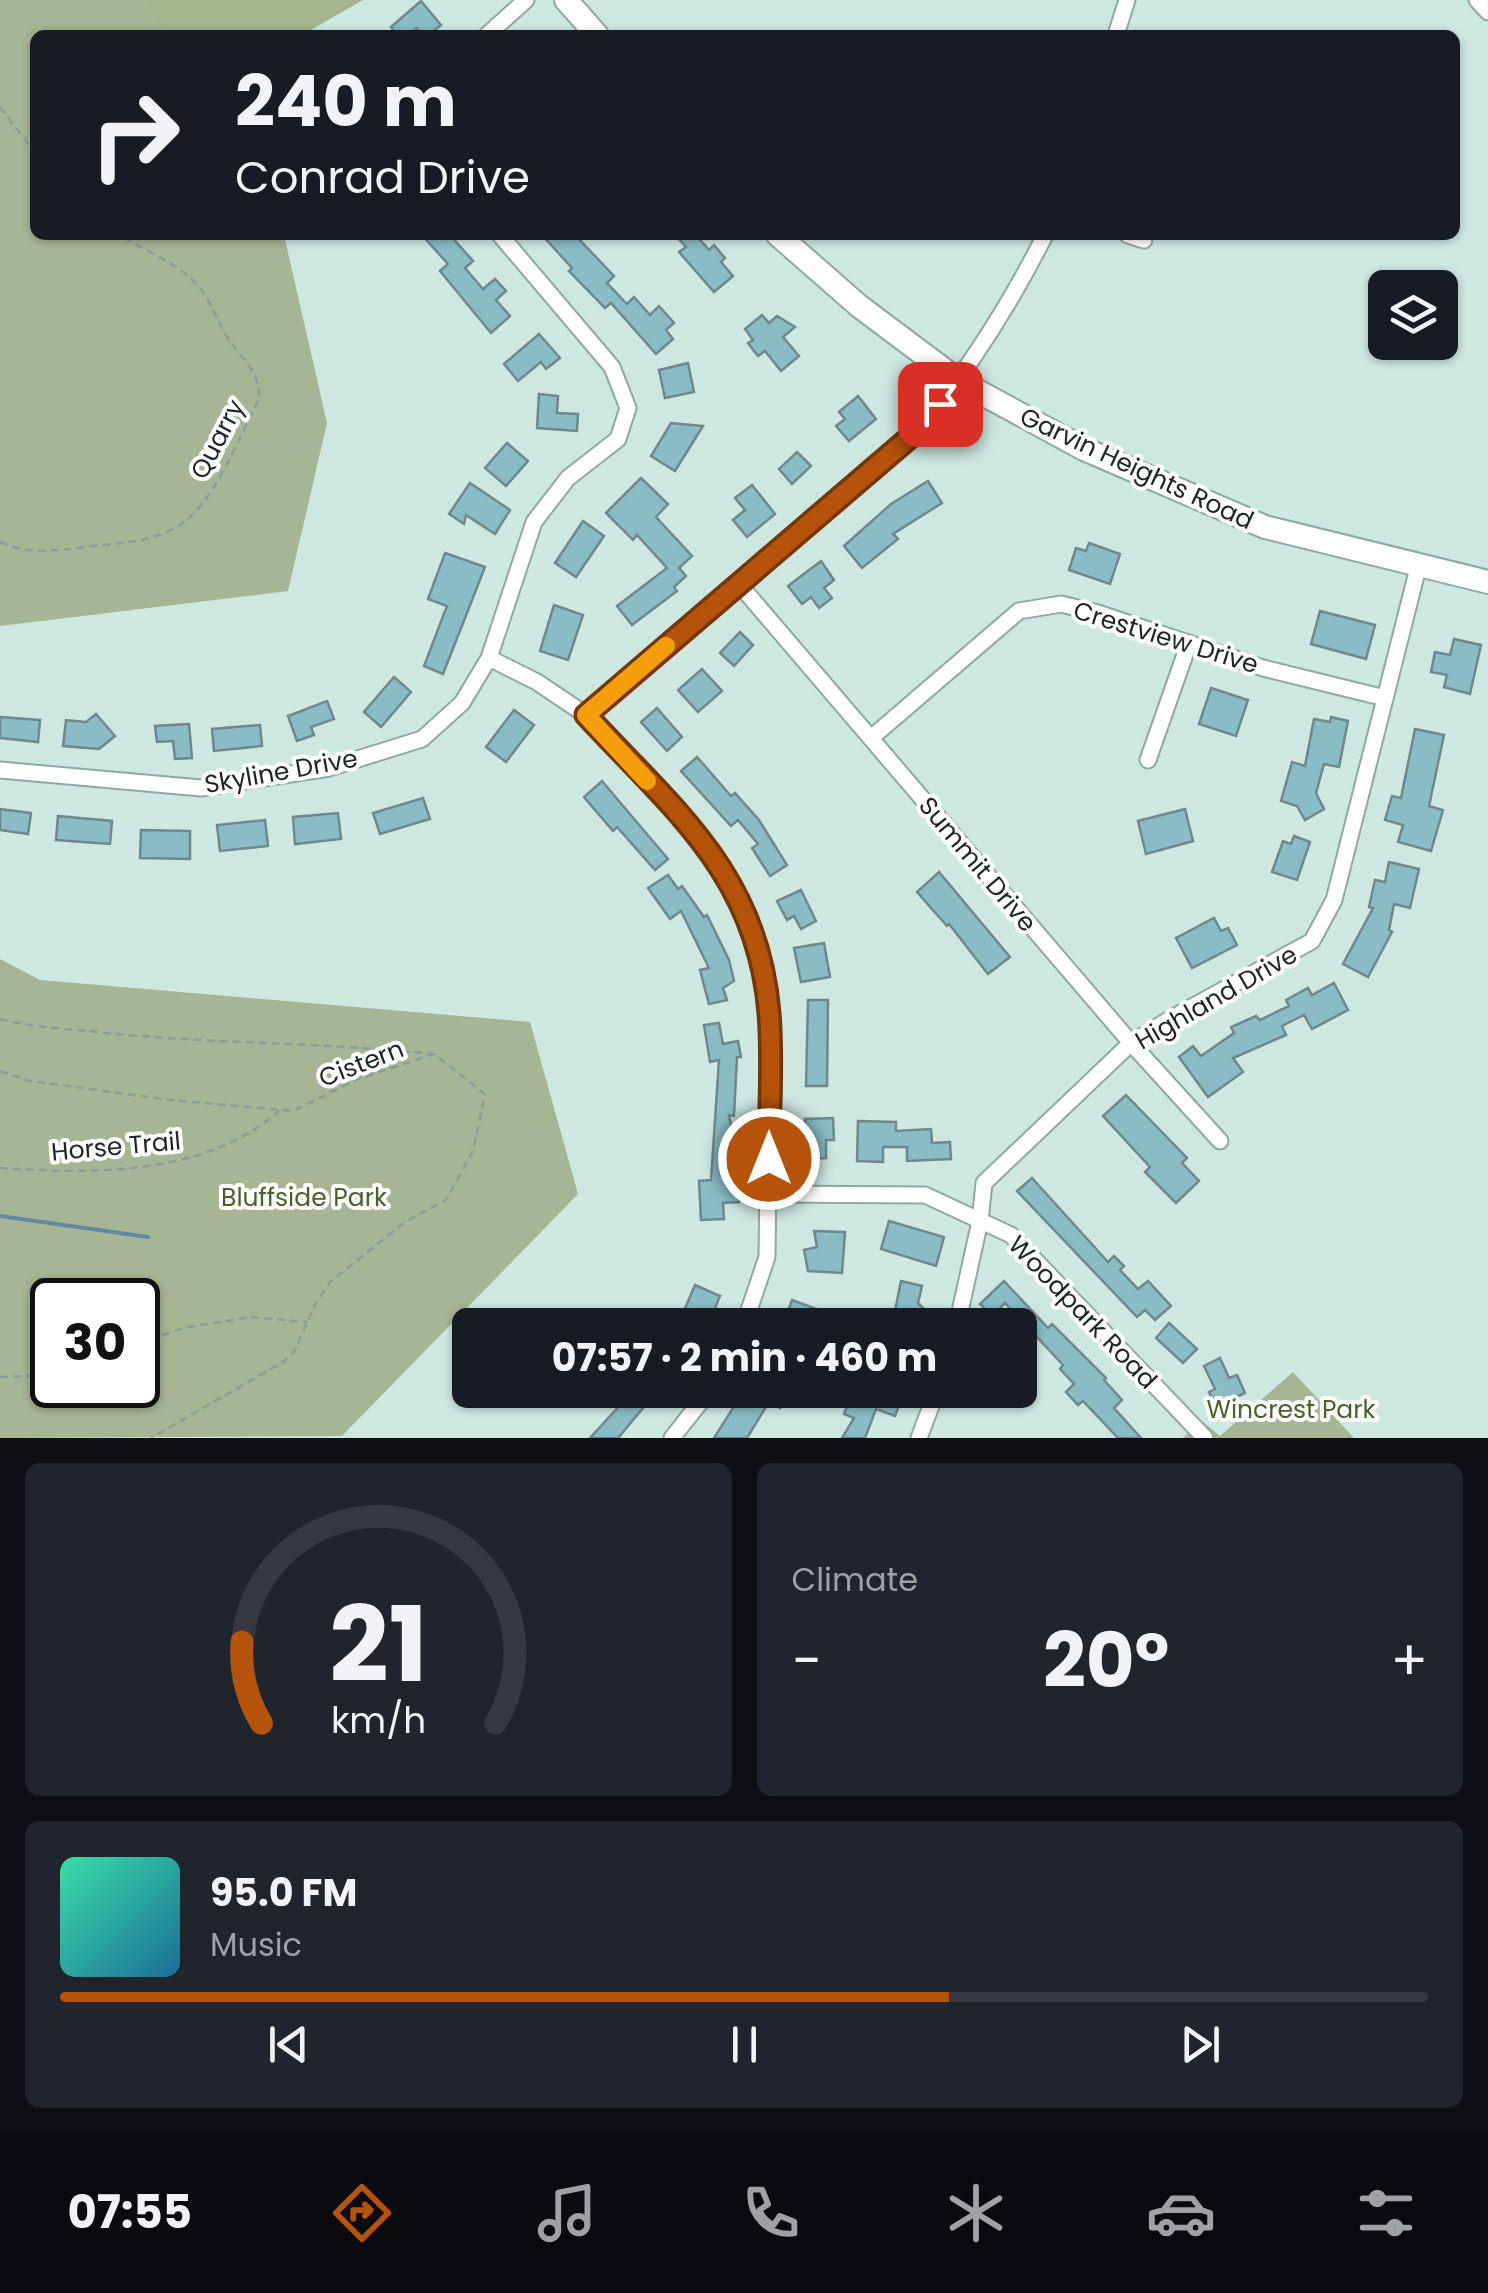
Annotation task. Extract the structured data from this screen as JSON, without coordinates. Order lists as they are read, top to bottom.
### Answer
{
  "streets": {
    "main road": ["Garvin Heights Road"],
    "street": [
      "Crestview Drive",
      "Skyline Drive",
      "Summit Drive",
      "Highland Drive",
      "Woodpark Road"
    ],
    "path": ["Quarry", "Cistern", "Horse Trail"]
  },
  "crossings": [
    ["Garvin Heights Road", "Highland Drive"],
    ["Crestview Drive", "Summit Drive"],
    ["Crestview Drive", "Highland Drive"],
    ["Summit Drive", "Highland Drive"],
    ["Highland Drive", "Woodpark Road"],
    ["Cistern", "Horse Trail"]
  ],
  "parks": ["Bluffside Park", "Wincrest Park"],
  "page": {
    "turn": ["240 m", "Conrad Drive"],
    "limit": "30",
    "trip": "07:57 · 2 min · 460 m",
    "tile": "Climate",
    "heat": ["−", "20°", "+"],
    "song": ["95.0 FM", "Music"],
    "tabs": "07:55",
    "gauge": ["21", "km/h"]
  }
}
